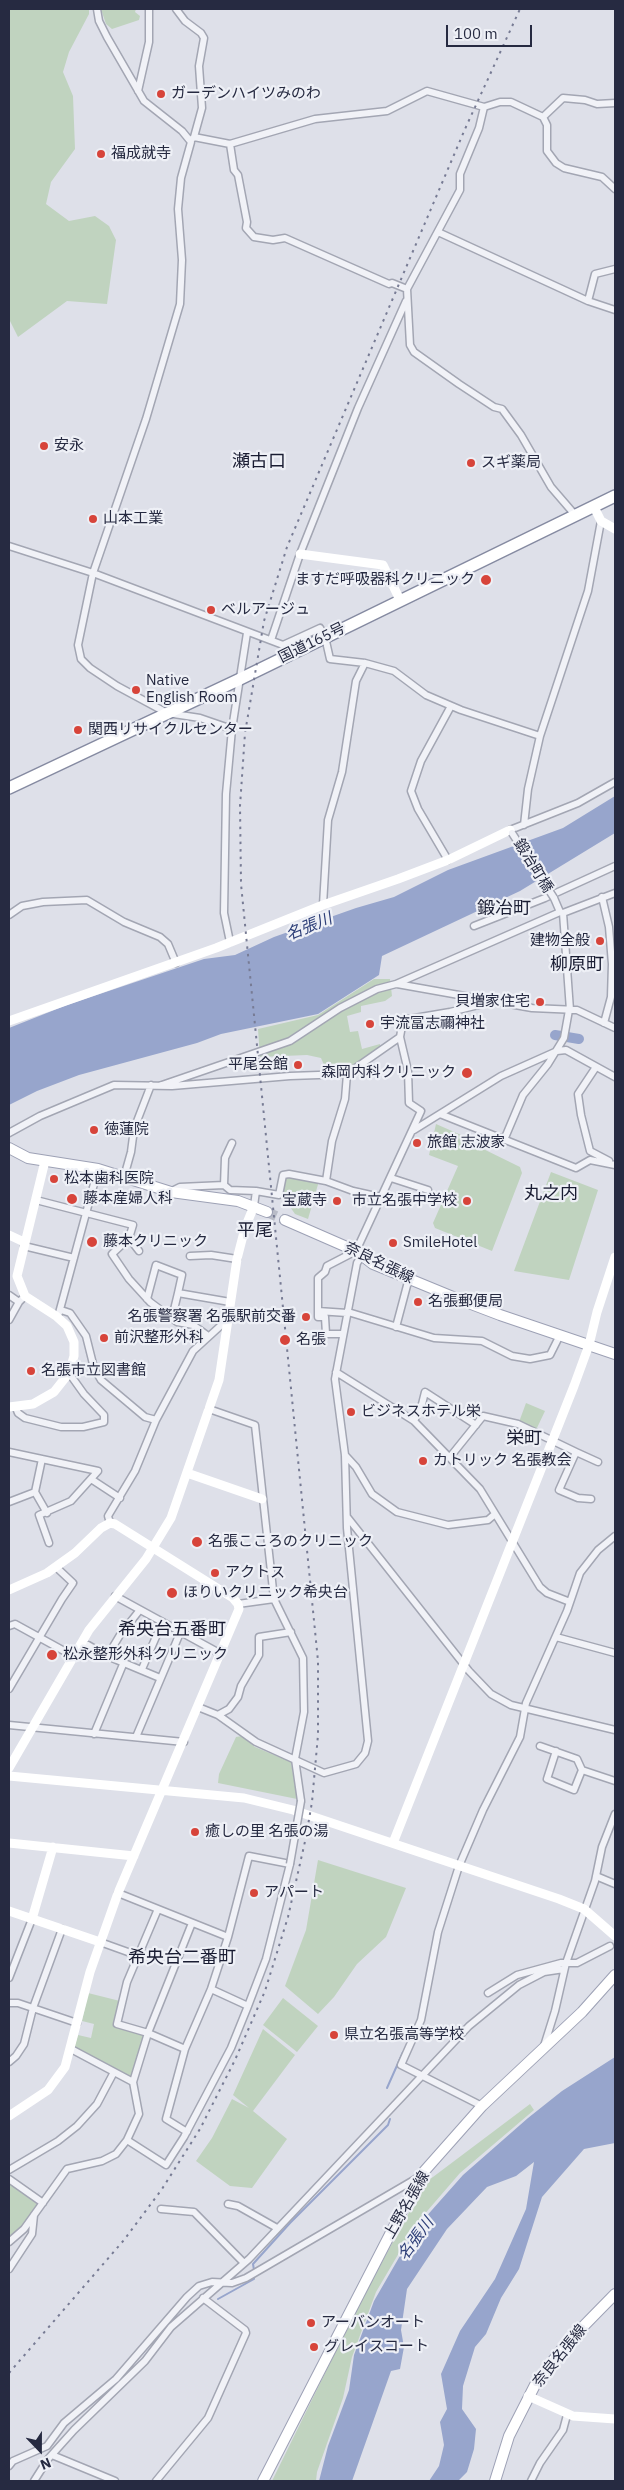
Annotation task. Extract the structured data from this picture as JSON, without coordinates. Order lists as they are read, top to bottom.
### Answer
{
  "streets": {
    "highway": ["国道165号"],
    "main road": ["奈良名張線", "上野名張線"],
    "street": ["鍛冶町橋"]
  },
  "districts": [
    "瀬古口",
    "鍛冶町",
    "柳原町",
    "丸之内",
    "平尾",
    "栄町",
    "希央台五番町",
    "希央台二番町"
  ],
  "water": ["名張川"],
  "places": [
    "ガーデンハイツみのわ",
    "福成就寺",
    "安永",
    "スギ薬局",
    "山本工業",
    "ますだ呼吸器科クリニック",
    "ベルアージュ",
    "Native English Room",
    "関西リサイクルセンター",
    "建物全般",
    "貝増家住宅",
    "宇流冨志禰神社",
    "平尾会館",
    "森岡内科クリニック",
    "徳蓮院",
    "旅館 志波家",
    "松本歯科医院",
    "藤本産婦人科",
    "宝蔵寺",
    "市立名張中学校",
    "藤本クリニック",
    "SmileHotel",
    "名張郵便局",
    "名張警察署 名張駅前交番",
    "前沢整形外科",
    "名張",
    "名張市立図書館",
    "ビジネスホテル栄",
    "カトリック 名張教会",
    "名張こころのクリニック",
    "アクトス",
    "ほりいクリニック希央台",
    "松永整形外科クリニック",
    "癒しの里 名張の湯",
    "アパート",
    "県立名張高等学校",
    "アーバンオート",
    "グレイスコート"
  ],
  "scale_bar": "100 m",
  "north": "bottom"
}
